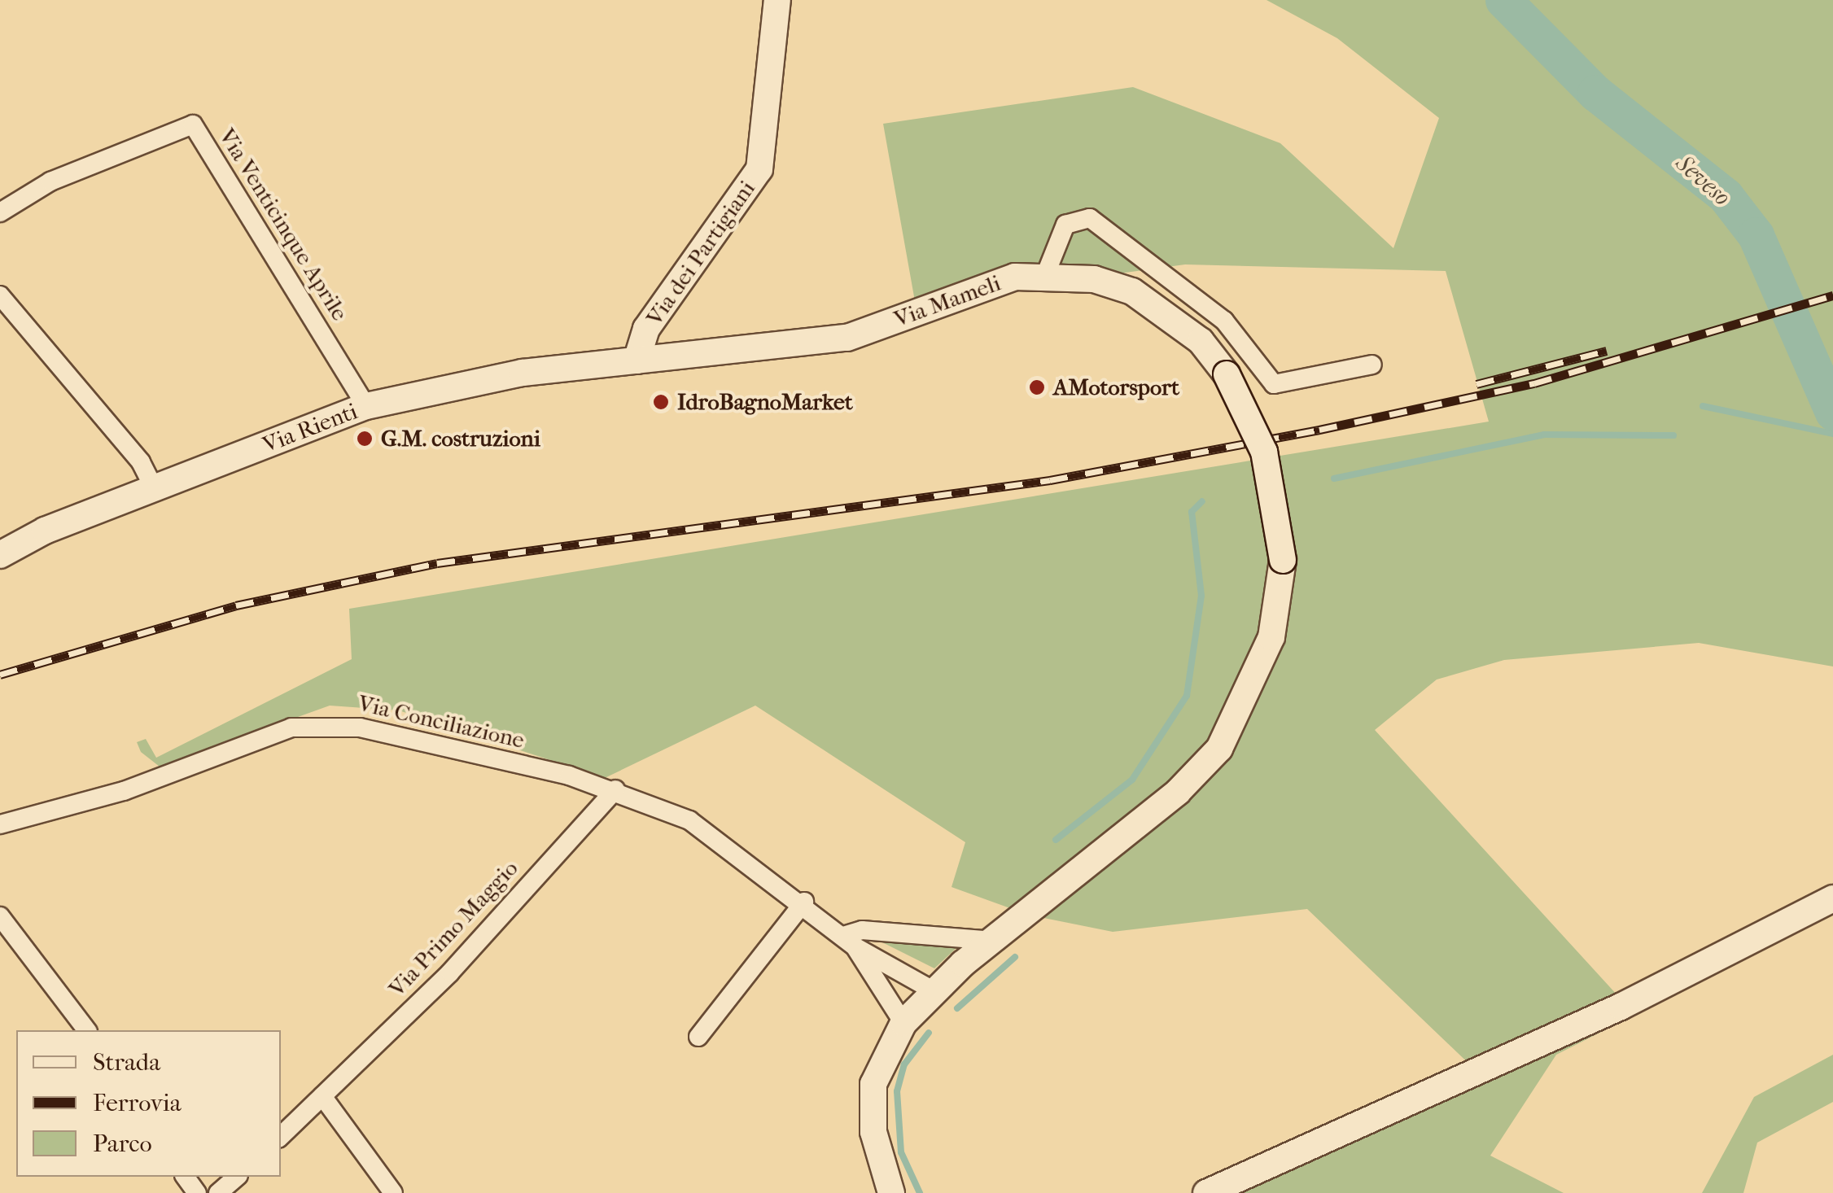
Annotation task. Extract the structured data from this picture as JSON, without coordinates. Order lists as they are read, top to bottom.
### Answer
{
  "streets": {
    "main road": ["Via dei Partigiani", "Via Mameli", "Via Rienti"],
    "street": ["Via Venticinque Aprile", "Via Conciliazione", "Via Primo Maggio"]
  },
  "crossings": [
    ["Via Venticinque Aprile", "Via Rienti"],
    ["Via dei Partigiani", "Via Mameli"],
    ["Via dei Partigiani", "Via Rienti"],
    ["Via Mameli", "Via Rienti"],
    ["Via Conciliazione", "Via Primo Maggio"]
  ],
  "water": ["Seveso"],
  "places": ["AMotorsport", "IdroBagnoMarket", "G.M. costruzioni"],
  "legend": ["Strada", "Ferrovia", "Parco"]
}
